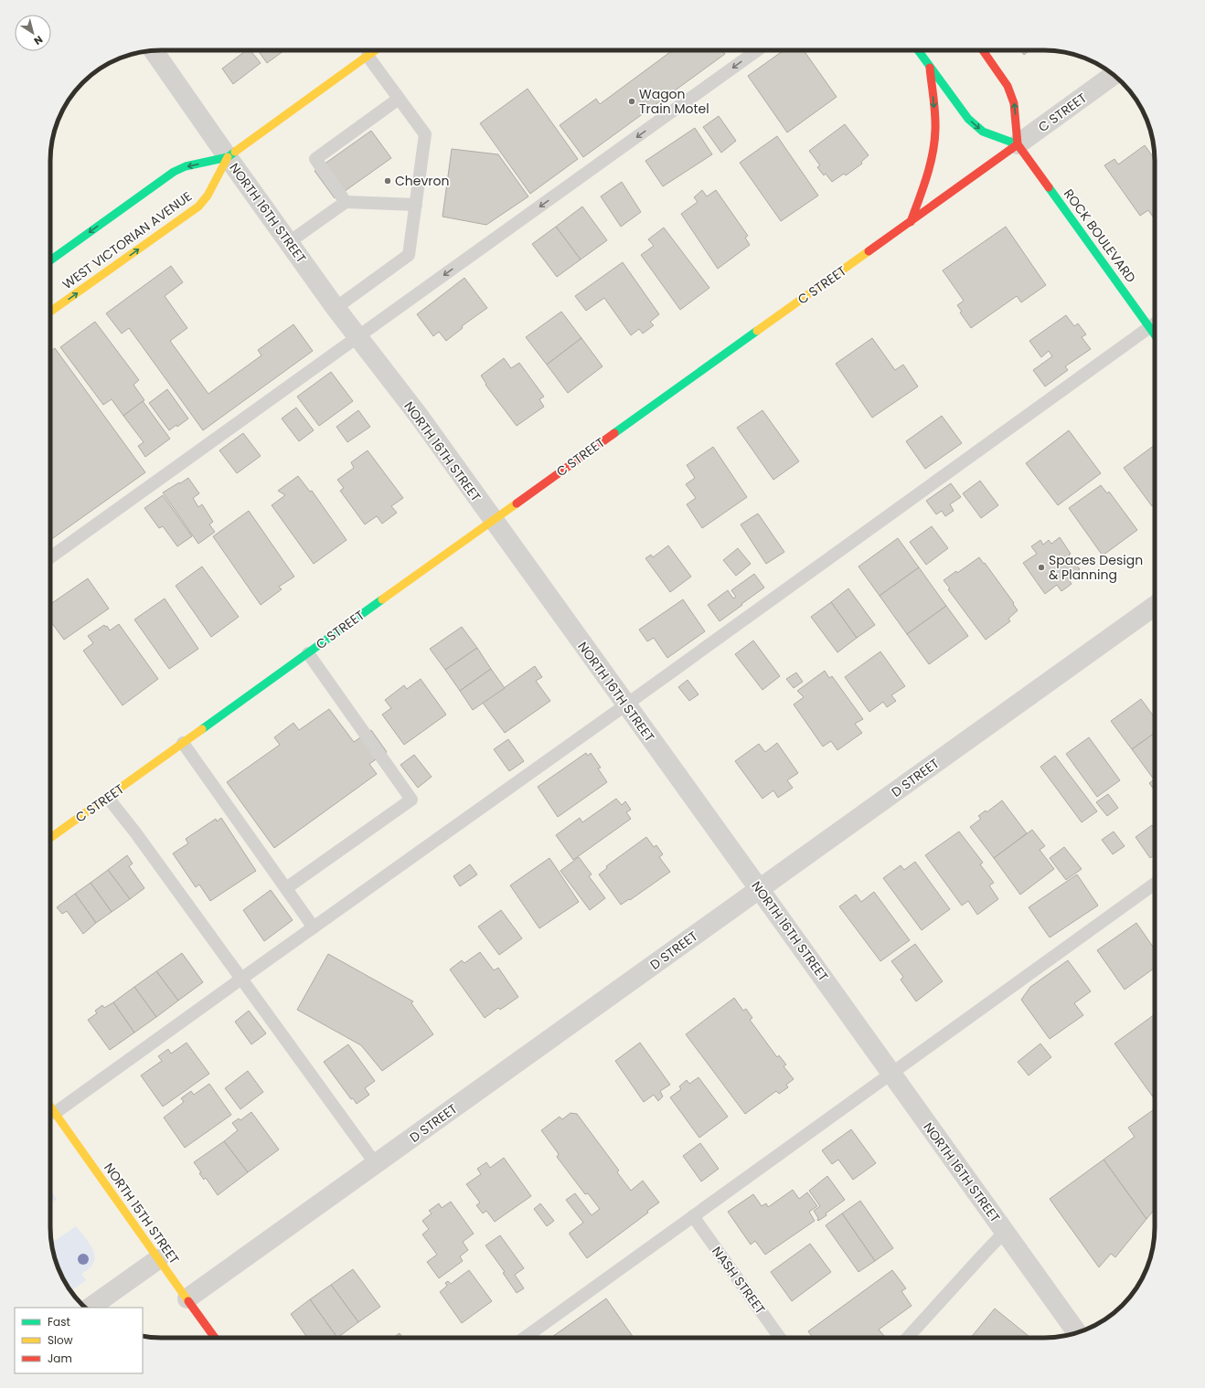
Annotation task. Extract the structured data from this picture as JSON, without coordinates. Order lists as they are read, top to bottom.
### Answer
{
  "streets": {
    "street": [
      "C STREET",
      "NORTH 16TH STREET",
      "ROCK BOULEVARD",
      "WEST VICTORIAN AVENUE",
      "D STREET",
      "NORTH 15TH STREET"
    ],
    "lane": ["NASH STREET"]
  },
  "crossings": [
    ["C STREET", "NORTH 16TH STREET"],
    ["C STREET", "ROCK BOULEVARD"],
    ["NORTH 16TH STREET", "WEST VICTORIAN AVENUE"],
    ["NORTH 16TH STREET", "D STREET"],
    ["D STREET", "NORTH 15TH STREET"]
  ],
  "places": ["Wagon Train Motel", "Chevron", "Spaces Design & Planning"],
  "legend": ["Fast", "Slow", "Jam"],
  "north": "bottom right"
}
